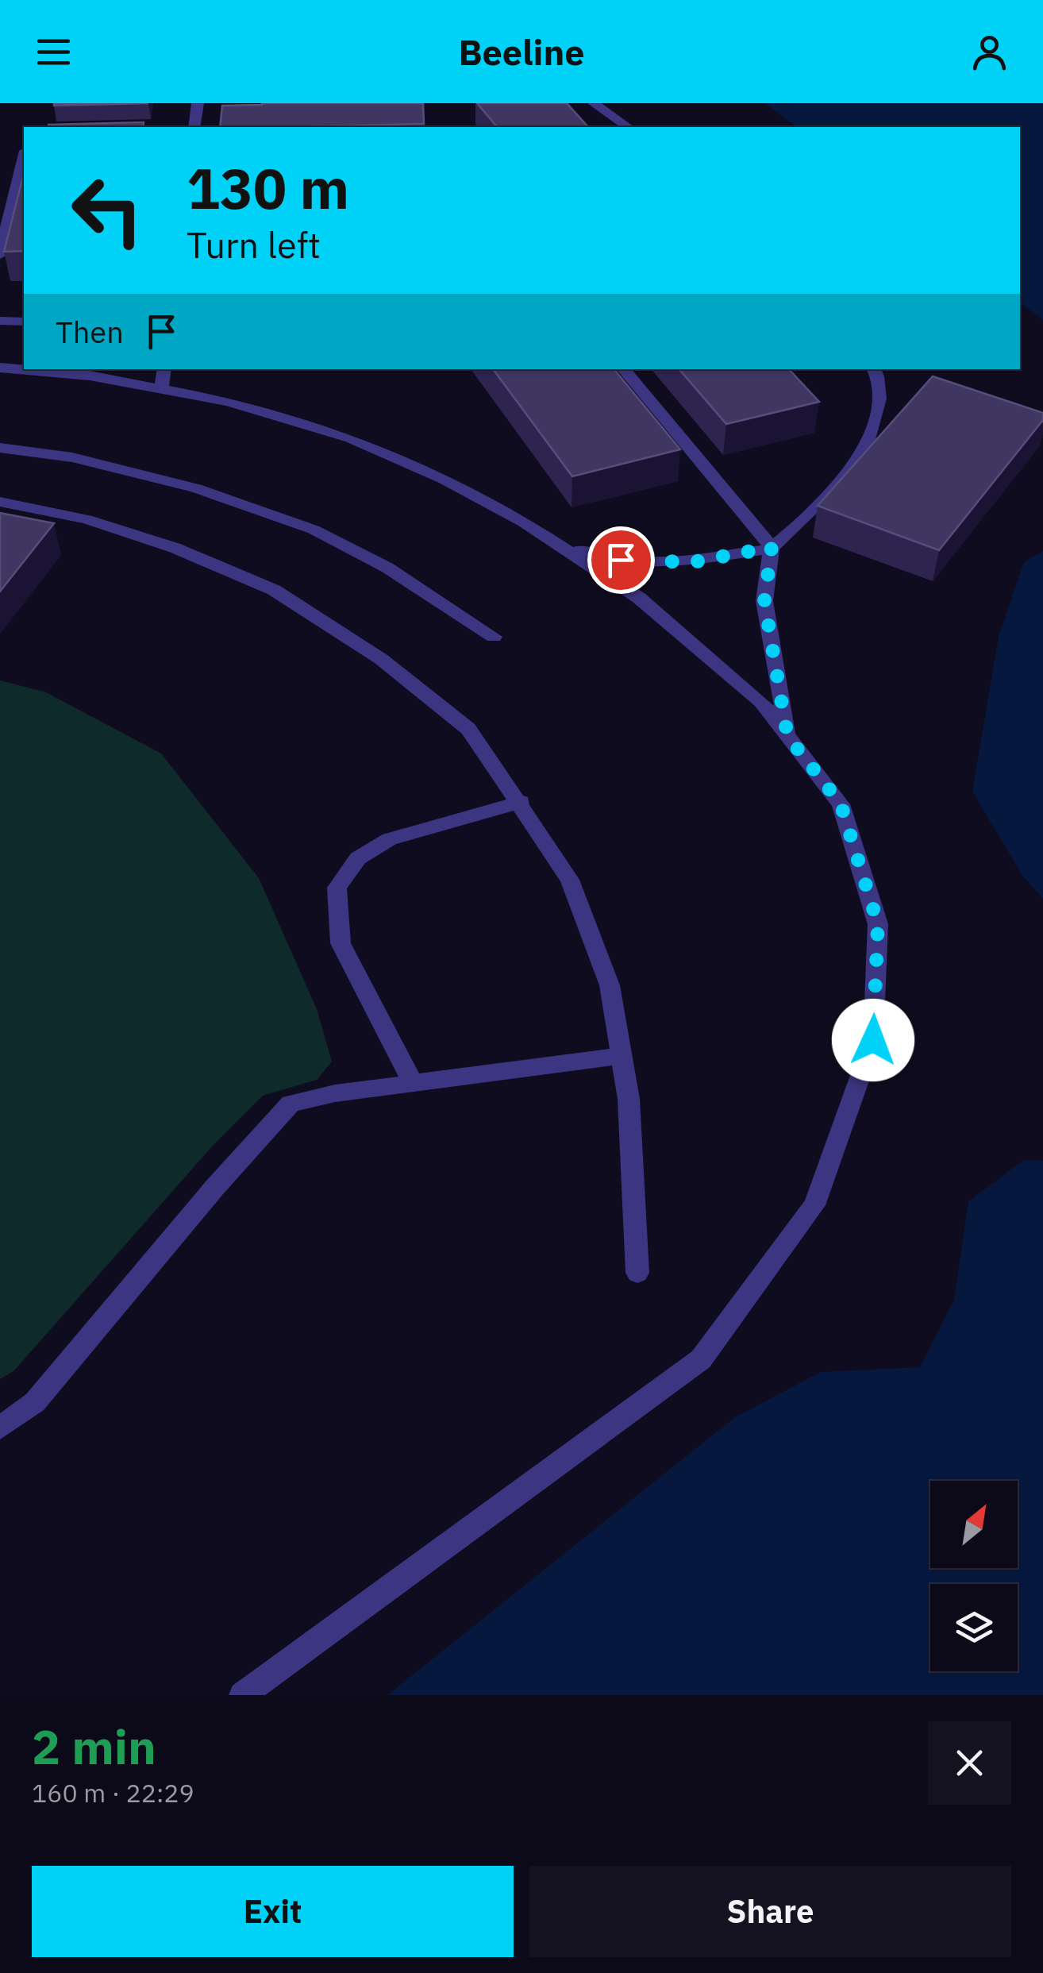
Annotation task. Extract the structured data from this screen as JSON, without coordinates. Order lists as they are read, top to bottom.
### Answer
{
  "north": "top right",
  "page": {
    "header": "Beeline",
    "turn": ["130 m", "Turn left"],
    "then": "Then",
    "heading": ["2 min", "160 m · 22:29"],
    "buttons": ["Exit", "Share"]
  }
}
